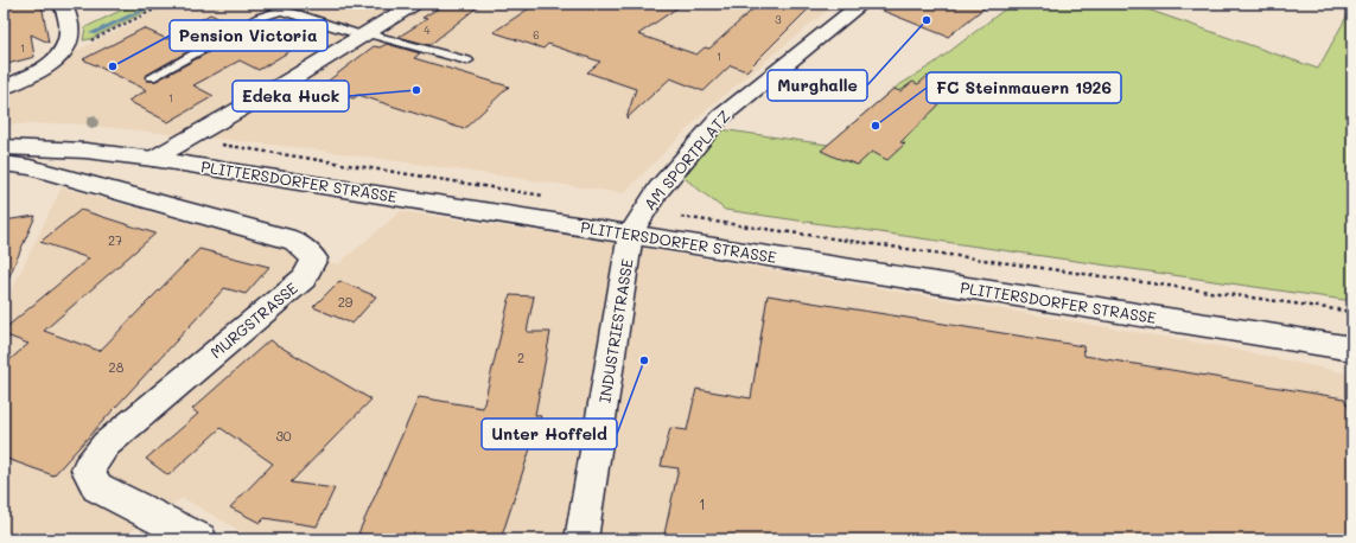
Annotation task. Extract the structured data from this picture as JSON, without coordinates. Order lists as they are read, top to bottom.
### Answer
{
  "streets": {
    "street": [
      "AM SPORTPLATZ",
      "PLITTERSDORFER STRASSE",
      "MURGSTRASSE",
      "INDUSTRIESTRASSE"
    ]
  },
  "crossings": [
    ["AM SPORTPLATZ", "PLITTERSDORFER STRASSE"],
    ["AM SPORTPLATZ", "INDUSTRIESTRASSE"],
    ["PLITTERSDORFER STRASSE", "INDUSTRIESTRASSE"]
  ],
  "places": [
    "Murghalle",
    "Pension Victoria",
    "Edeka Huck",
    "FC Steinmauern 1926",
    "Unter Hoffeld"
  ],
  "house_numbers": [
    "3",
    "4",
    "6",
    "1",
    "1",
    "1",
    "27",
    "29",
    "2",
    "28",
    "30",
    "1"
  ]
}
